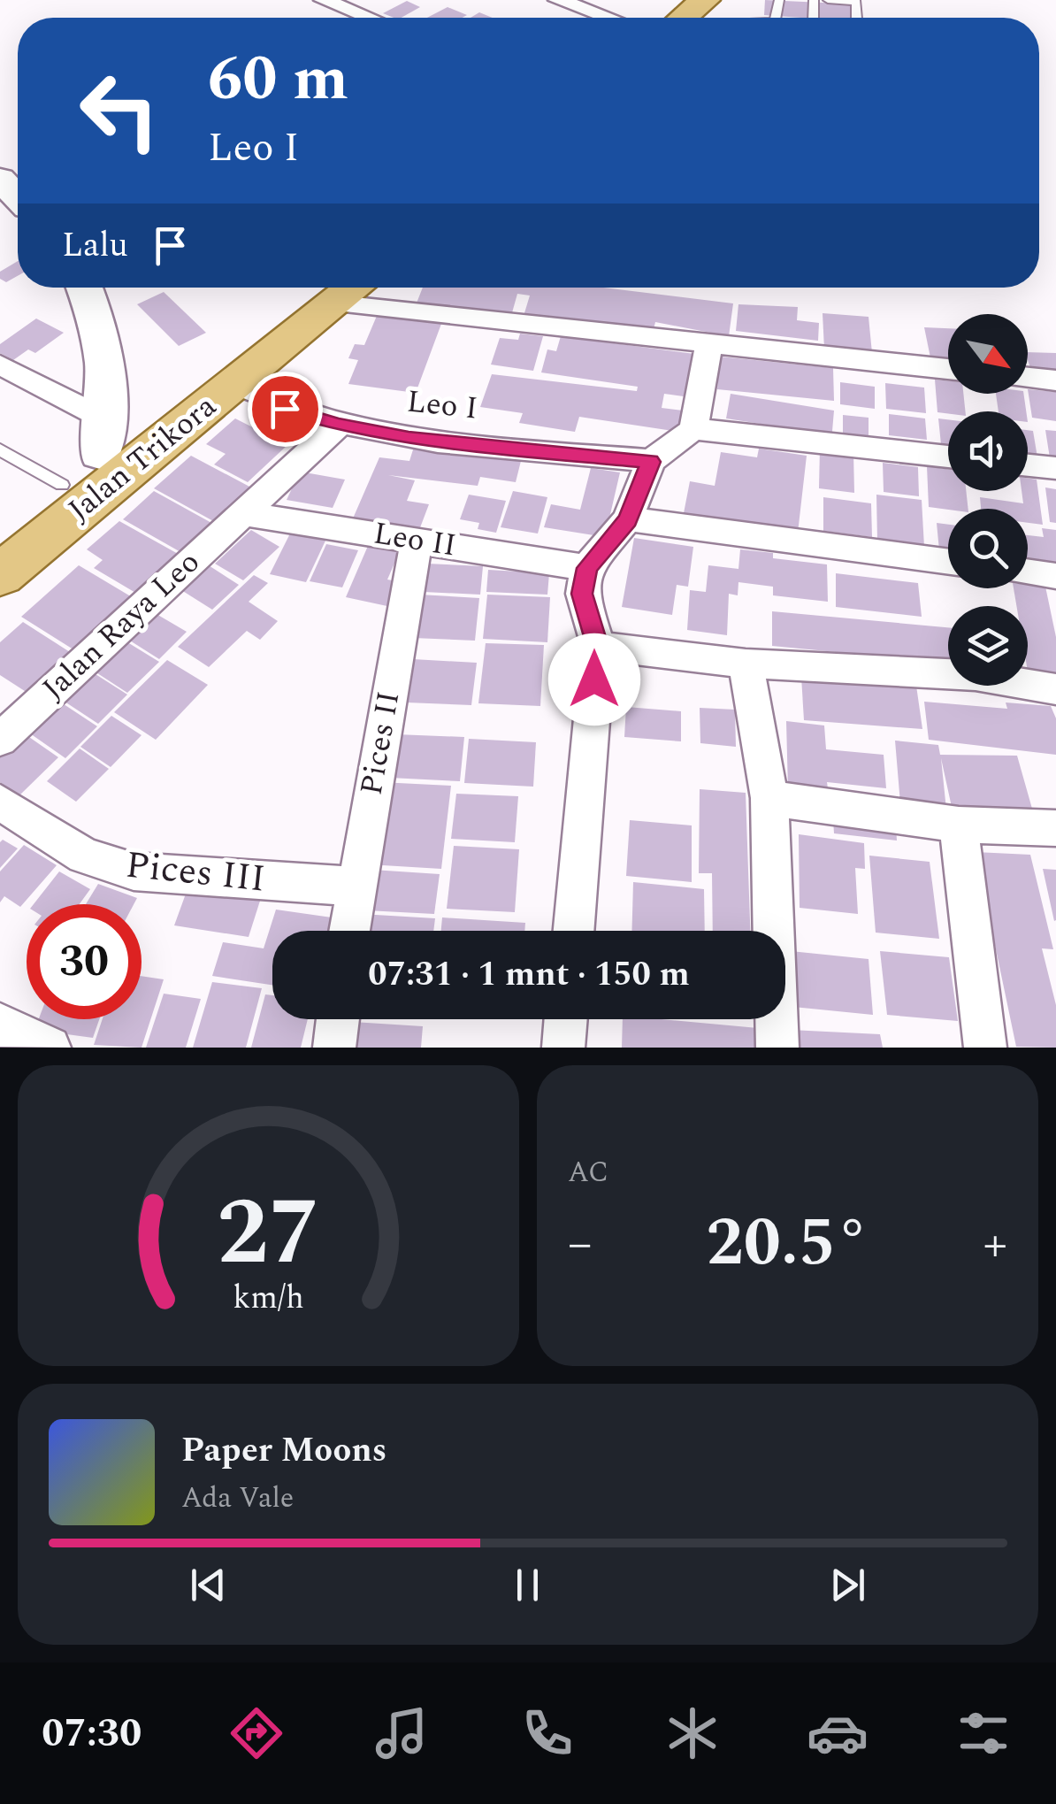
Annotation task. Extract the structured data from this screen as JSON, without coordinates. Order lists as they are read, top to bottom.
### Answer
{
  "streets": {
    "main road": ["Jalan Trikora"],
    "street": [
      "Leo I",
      "Leo II",
      "Jalan Raya Leo",
      "Pices II",
      "Pices III"
    ]
  },
  "crossings": [
    ["Leo I", "Jalan Trikora"],
    ["Leo I", "Jalan Raya Leo"],
    ["Leo II", "Jalan Raya Leo"],
    ["Leo II", "Pices II"],
    ["Pices II", "Pices III"]
  ],
  "north": "bottom right",
  "page": {
    "turn": ["60 m", "Leo I"],
    "then": "Lalu",
    "limit": "30",
    "trip": "07:31 · 1 mnt · 150 m",
    "tile": "AC",
    "heat": ["−", "20.5°", "+"],
    "song": ["Paper Moons", "Ada Vale"],
    "tabs": "07:30",
    "gauge": ["27", "km/h"]
  }
}
